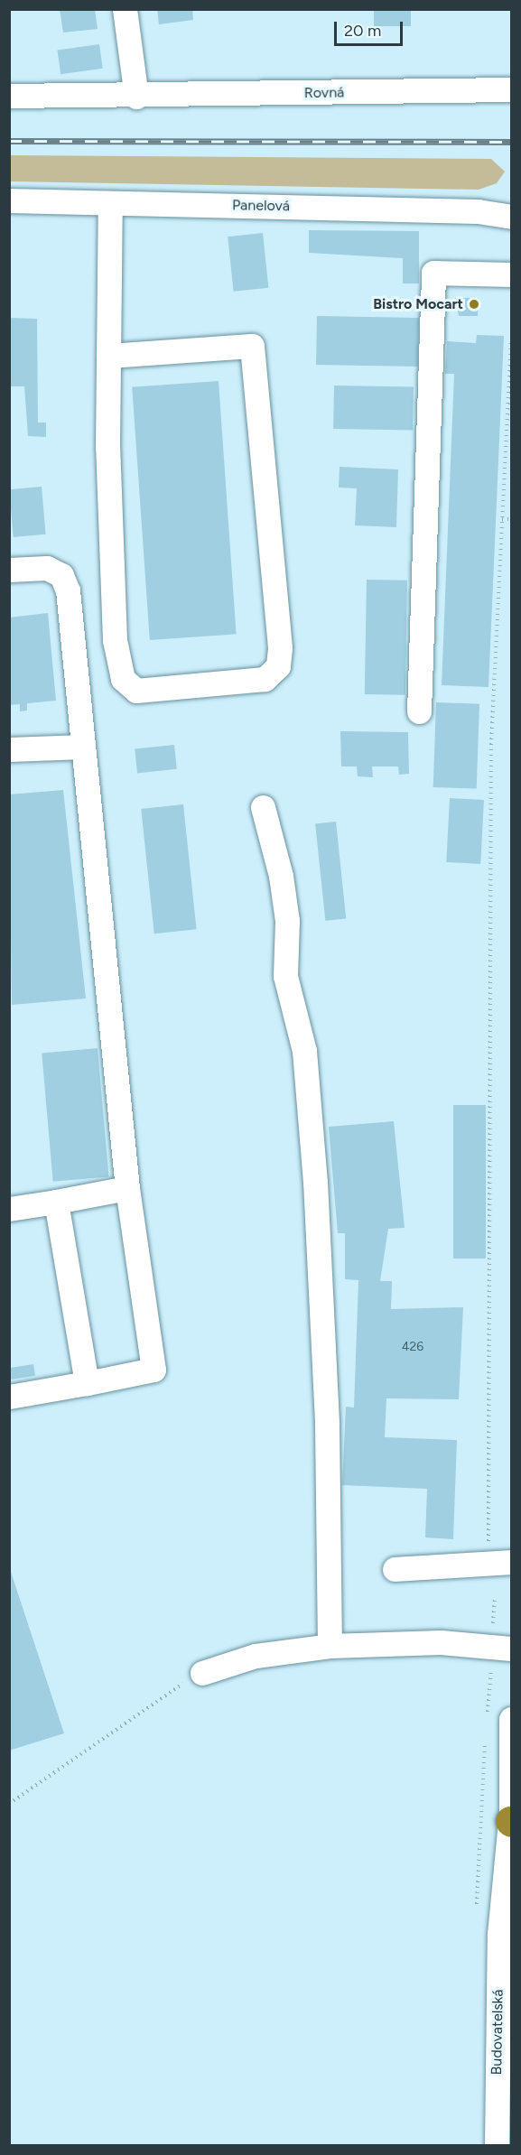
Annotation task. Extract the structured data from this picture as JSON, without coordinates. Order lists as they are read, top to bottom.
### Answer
{
  "streets": {
    "street": ["Rovná", "Panelová", "Budovatelská"]
  },
  "places": ["Bistro Mocart"],
  "house_numbers": ["426"],
  "scale_bar": "20 m"
}
